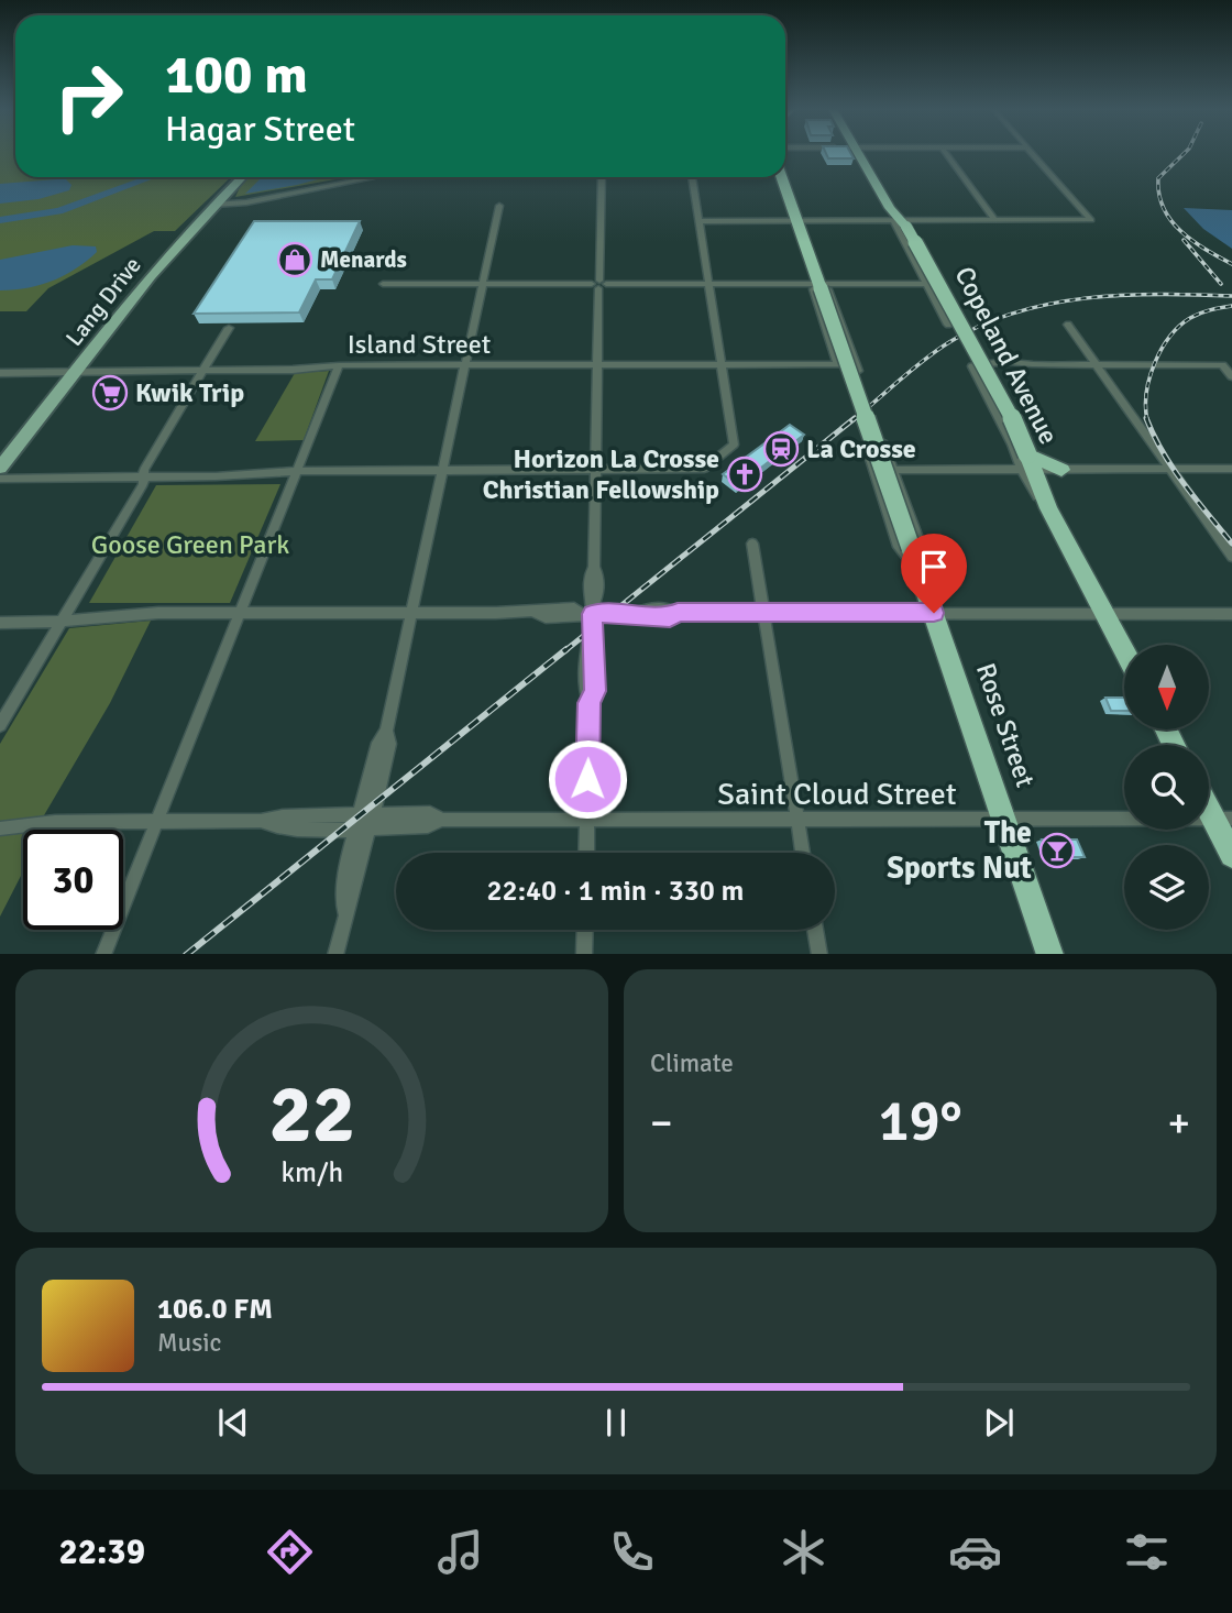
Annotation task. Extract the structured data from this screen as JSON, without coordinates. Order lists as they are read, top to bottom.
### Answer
{
  "streets": {
    "highway": ["Copeland Avenue", "Rose Street"],
    "main road": ["Lang Drive"],
    "street": ["Island Street", "Saint Cloud Street"]
  },
  "crossings": [
    ["Lang Drive", "Island Street"],
    ["Island Street", "Rose Street"],
    ["Rose Street", "Saint Cloud Street"]
  ],
  "parks": ["Goose Green Park"],
  "places": {
    "shop": ["Menards"],
    "supermarket": ["Kwik Trip"],
    "station": ["La Crosse"],
    "church": ["Horizon La Crosse Christian Fellowship"],
    "bar": ["The Sports Nut"]
  },
  "north": "bottom",
  "page": {
    "turn": ["100 m", "Hagar Street"],
    "limit": "30",
    "trip": "22:40 · 1 min · 330 m",
    "tile": "Climate",
    "heat": ["−", "19°", "+"],
    "song": ["106.0 FM", "Music"],
    "tabs": "22:39",
    "gauge": ["22", "km/h"]
  }
}
